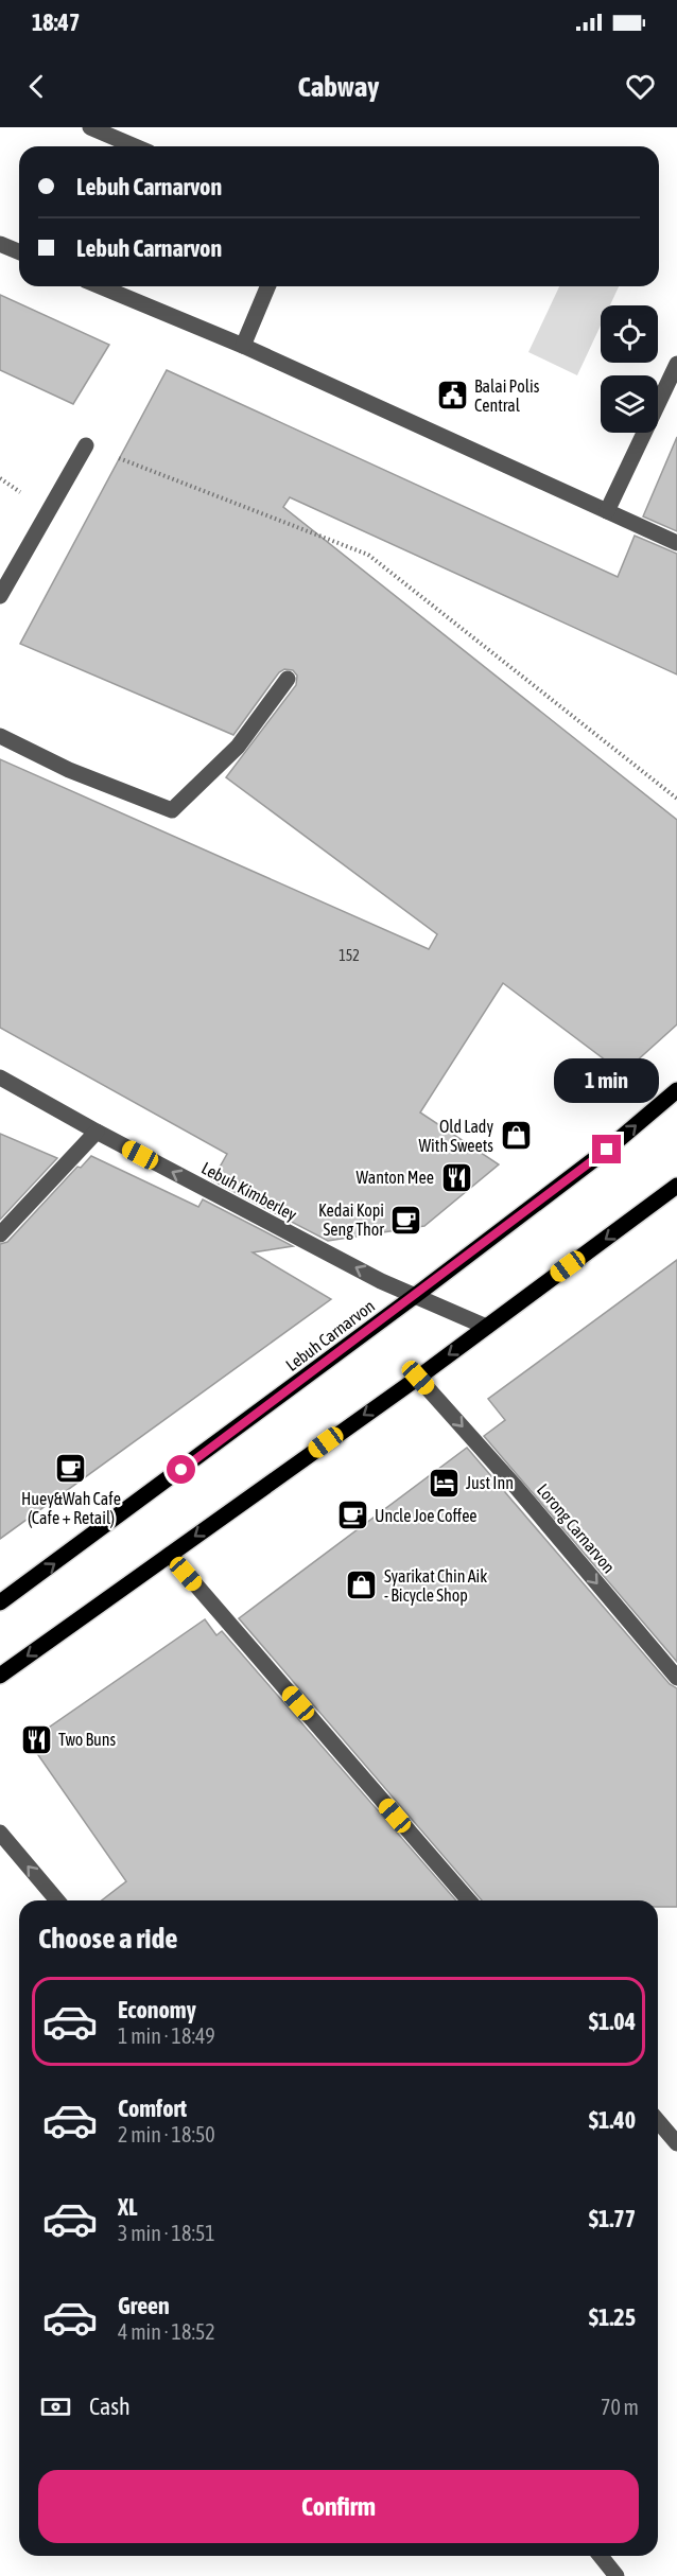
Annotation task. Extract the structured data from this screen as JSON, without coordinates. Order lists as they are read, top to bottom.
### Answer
{
  "streets": {
    "main road": ["Lebuh Carnarvon"],
    "street": ["Lebuh Kimberley", "Lorong Carnarvon"]
  },
  "crossings": [
    ["Lebuh Kimberley", "Lebuh Carnarvon"]
  ],
  "one_way": ["Lebuh Kimberley", "Lorong Carnarvon"],
  "places": {
    "public building": ["Balai Polis Central"],
    "shop": ["Old Lady With Sweets", "Syarikat Chin Aik - Bicycle Shop"],
    "restaurant": ["Wanton Mee", "Two Buns"],
    "cafe": ["Kedai Kopi Seng Thor", "Huey&Wah Cafe (Cafe + Retail)", "Uncle Joe Coffee"],
    "hotel": ["Just Inn"]
  },
  "house_numbers": ["152"],
  "page": {
    "status": "18:47",
    "header": "Cabway",
    "banner": ["Lebuh Carnarvon", "Lebuh Carnarvon"],
    "bubble": "1 min",
    "heading": "Choose a ride",
    "list": [
      {
        "name": "Economy",
        "note": "1 min · 18:49",
        "value": "$1.04"
      },
      {
        "name": "Comfort",
        "note": "2 min · 18:50",
        "value": "$1.40"
      },
      {
        "name": "XL",
        "note": "3 min · 18:51",
        "value": "$1.77"
      },
      {
        "name": "Green",
        "note": "4 min · 18:52",
        "value": "$1.25"
      }
    ],
    "pay": ["Cash", "70 m"],
    "buttons": "Confirm"
  }
}
